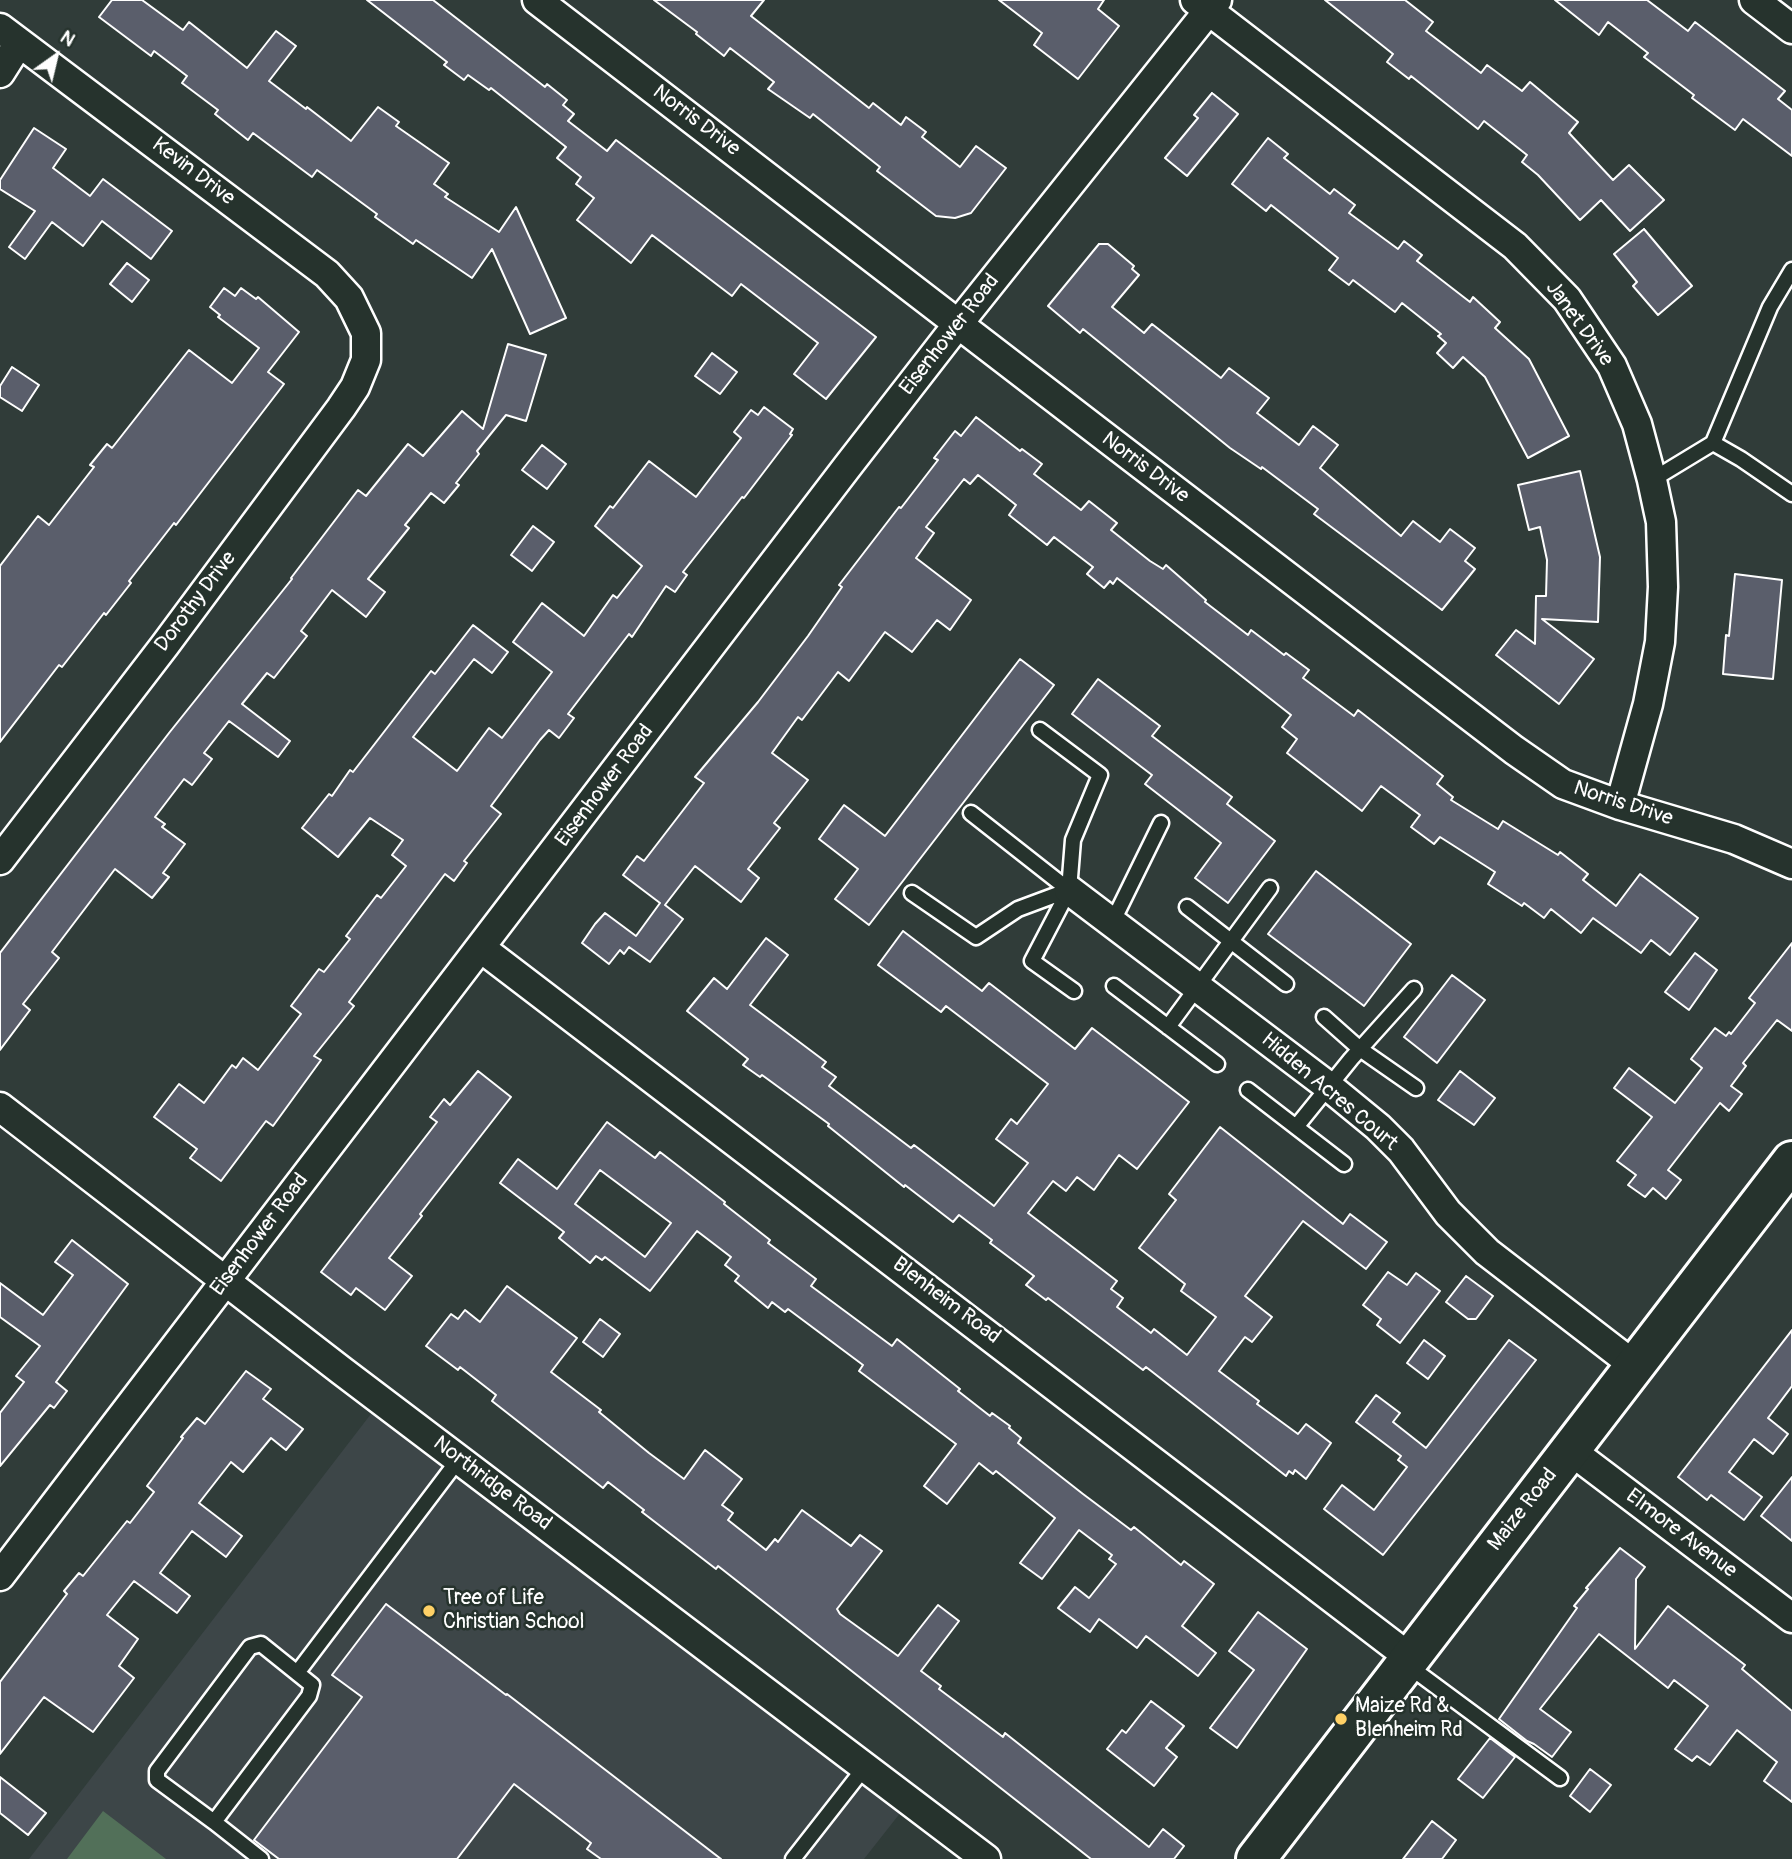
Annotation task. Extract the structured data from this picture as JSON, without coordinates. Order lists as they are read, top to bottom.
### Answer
{
  "streets": {
    "street": [
      "Norris Drive",
      "Kevin Drive",
      "Janet Drive",
      "Eisenhower Road",
      "Dorothy Drive",
      "Hidden Acres Court",
      "Blenheim Road",
      "Northridge Road",
      "Maize Road",
      "Elmore Avenue"
    ]
  },
  "crossings": [
    ["Norris Drive", "Janet Drive"],
    ["Norris Drive", "Eisenhower Road"],
    ["Kevin Drive", "Dorothy Drive"],
    ["Janet Drive", "Eisenhower Road"],
    ["Eisenhower Road", "Blenheim Road"],
    ["Eisenhower Road", "Northridge Road"],
    ["Hidden Acres Court", "Maize Road"],
    ["Blenheim Road", "Maize Road"],
    ["Maize Road", "Elmore Avenue"]
  ],
  "places": ["Tree of Life Christian School", "Maize Rd & Blenheim Rd"],
  "north": "top right"
}
